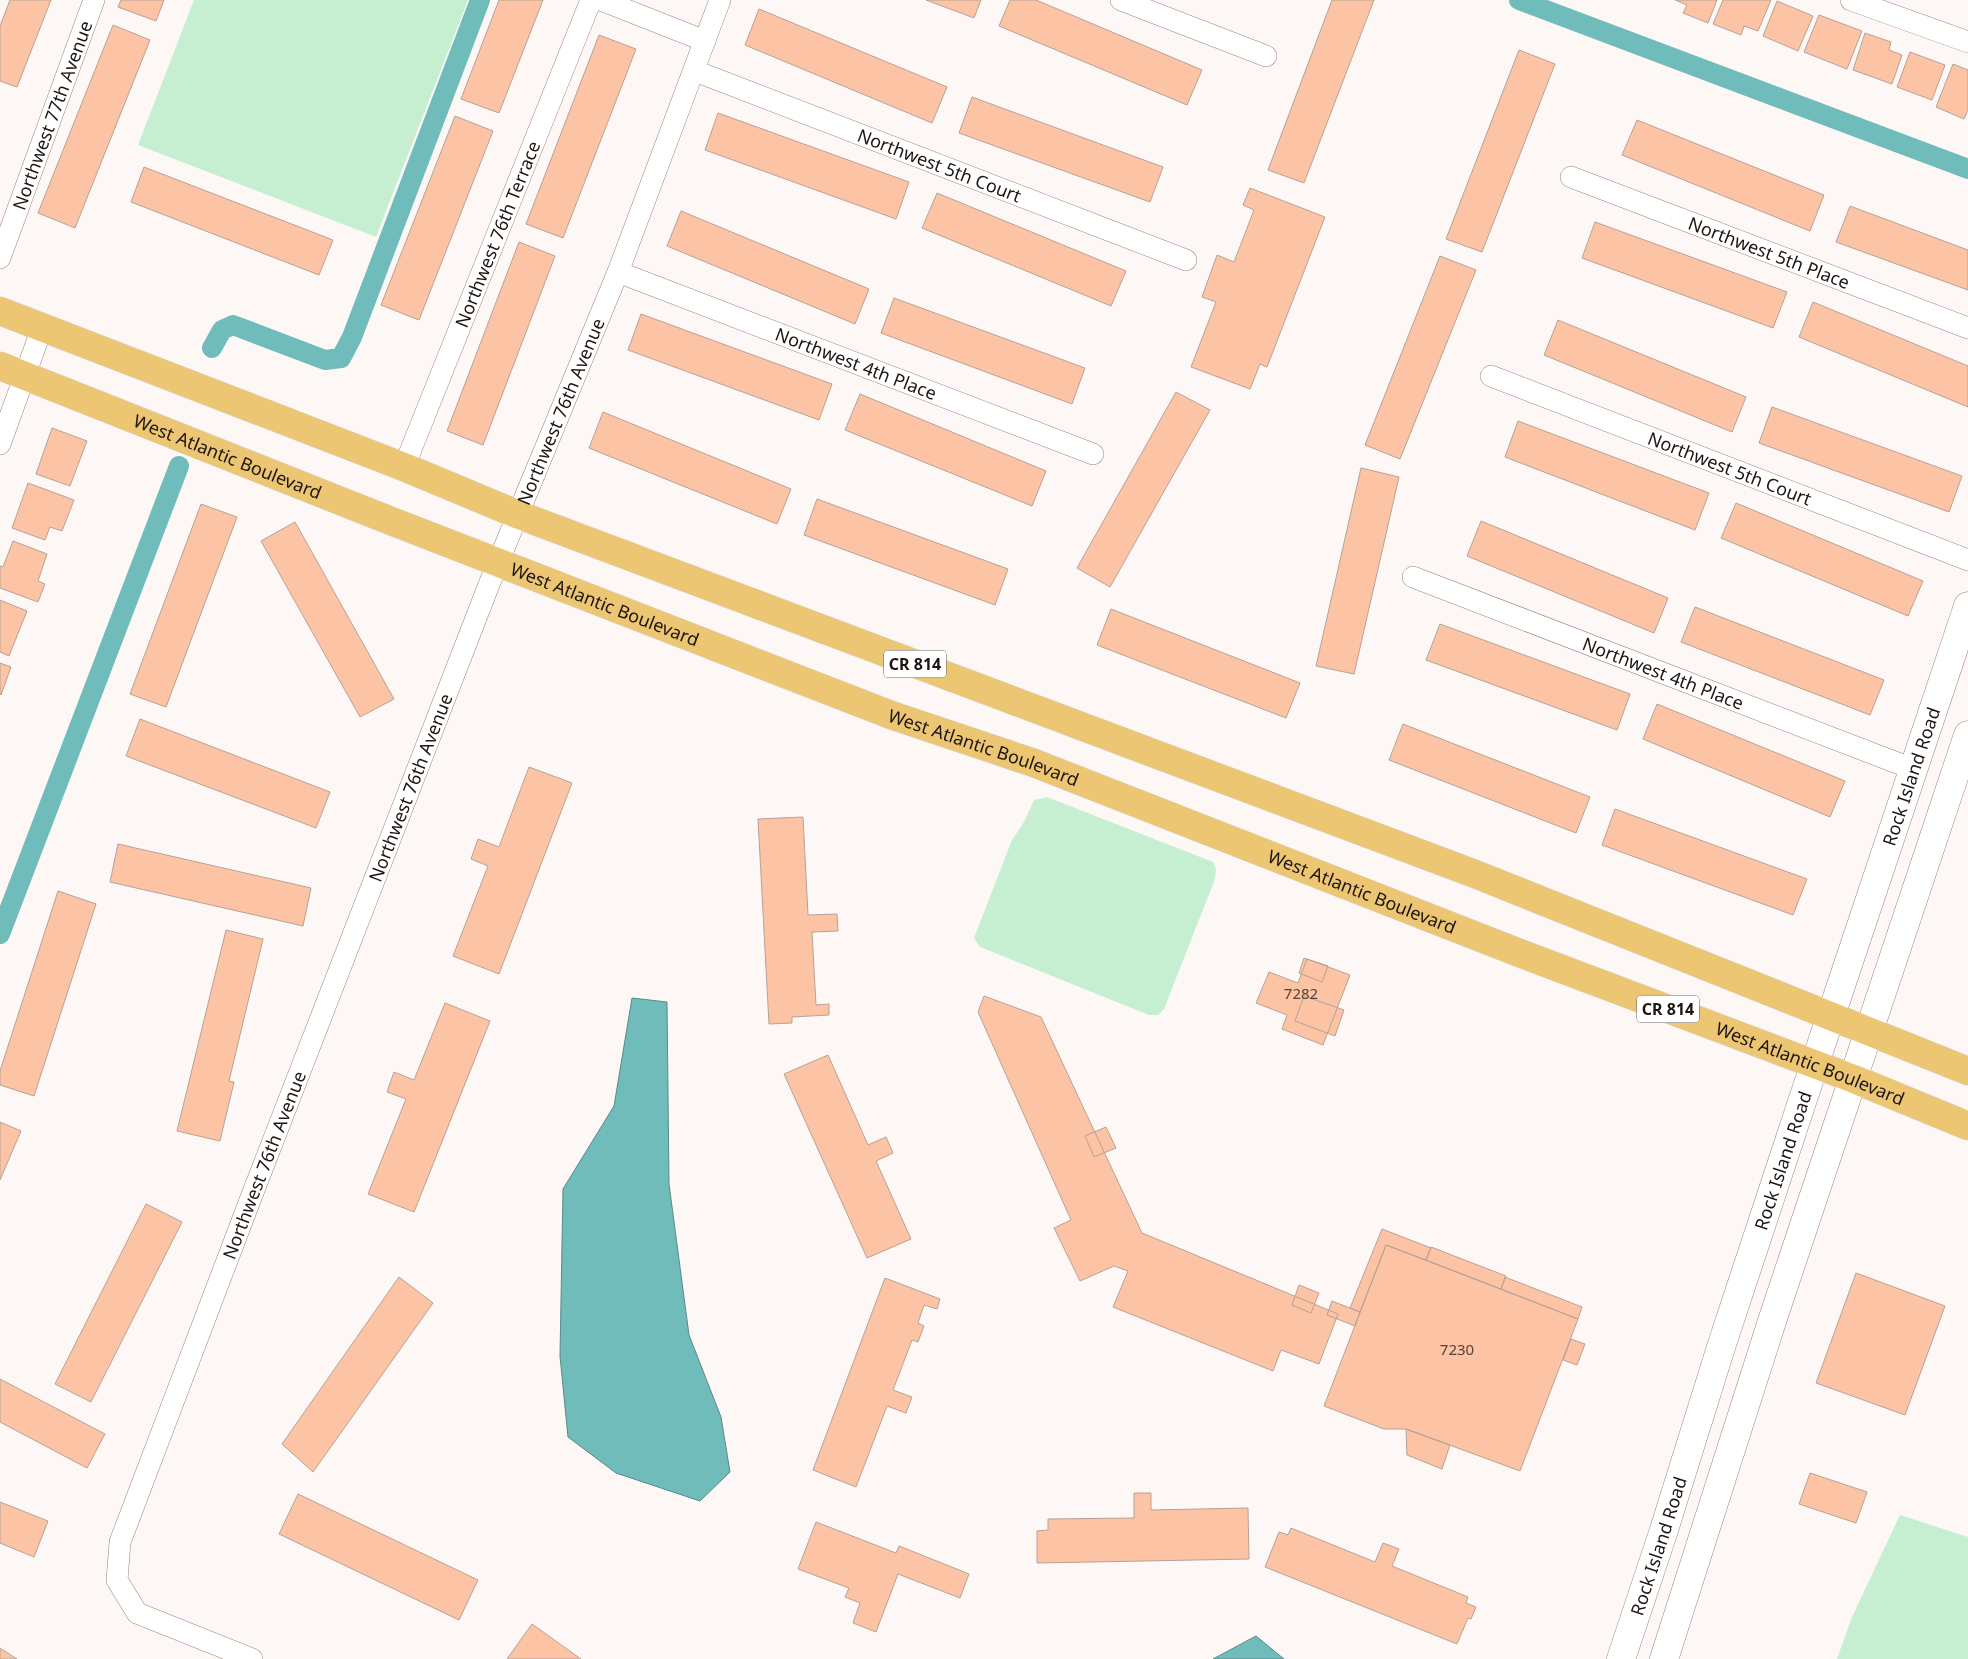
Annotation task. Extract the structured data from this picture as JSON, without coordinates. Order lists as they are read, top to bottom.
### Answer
{
  "streets": {
    "main road": ["West Atlantic Boulevard", "CR 814", "Rock Island Road"],
    "street": [
      "Northwest 77th Avenue",
      "Northwest 5th Court",
      "Northwest 76th Terrace",
      "Northwest 5th Place",
      "Northwest 4th Place",
      "Northwest 76th Avenue"
    ]
  },
  "crossings": [
    ["Northwest 5th Court", "Northwest 76th Avenue"],
    ["Northwest 76th Terrace", "CR 814"],
    ["Northwest 4th Place", "Northwest 76th Avenue"],
    ["Northwest 4th Place", "Rock Island Road"],
    ["Northwest 76th Avenue", "West Atlantic Boulevard"],
    ["Northwest 76th Avenue", "CR 814"],
    ["West Atlantic Boulevard", "Rock Island Road"],
    ["CR 814", "Rock Island Road"]
  ],
  "house_numbers": ["7282", "7230"]
}
